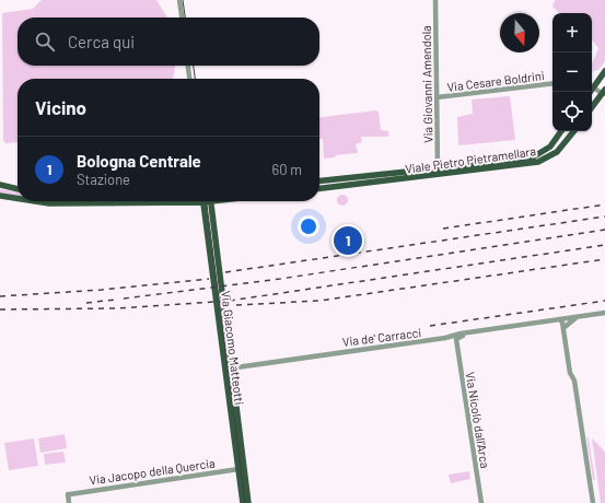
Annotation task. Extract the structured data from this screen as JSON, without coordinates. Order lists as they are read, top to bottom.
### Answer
{
  "streets": {
    "main road": ["Viale Pietro Pietramellara", "Via Giacomo Matteotti"],
    "street": [
      "Via Cesare Boldrini",
      "Via Giovanni Amendola",
      "Via de' Carracci",
      "Via Nicolò dall'Arca",
      "Via Jacopo della Quercia"
    ]
  },
  "crossings": [
    ["Via Cesare Boldrini", "Via Giovanni Amendola"],
    ["Via Giovanni Amendola", "Viale Pietro Pietramellara"],
    ["Via de' Carracci", "Via Giacomo Matteotti"],
    ["Via de' Carracci", "Via Nicolò dall'Arca"],
    ["Via Giacomo Matteotti", "Via Jacopo della Quercia"]
  ],
  "north": "bottom",
  "page": {
    "map_buttons": ["+", "−"],
    "search": "Cerca qui",
    "heading": "Vicino",
    "list": [
      {
        "mark": "1",
        "name": "Bologna Centrale",
        "note": "Stazione",
        "value": "60 m"
      }
    ],
    "pins": "1"
  }
}
